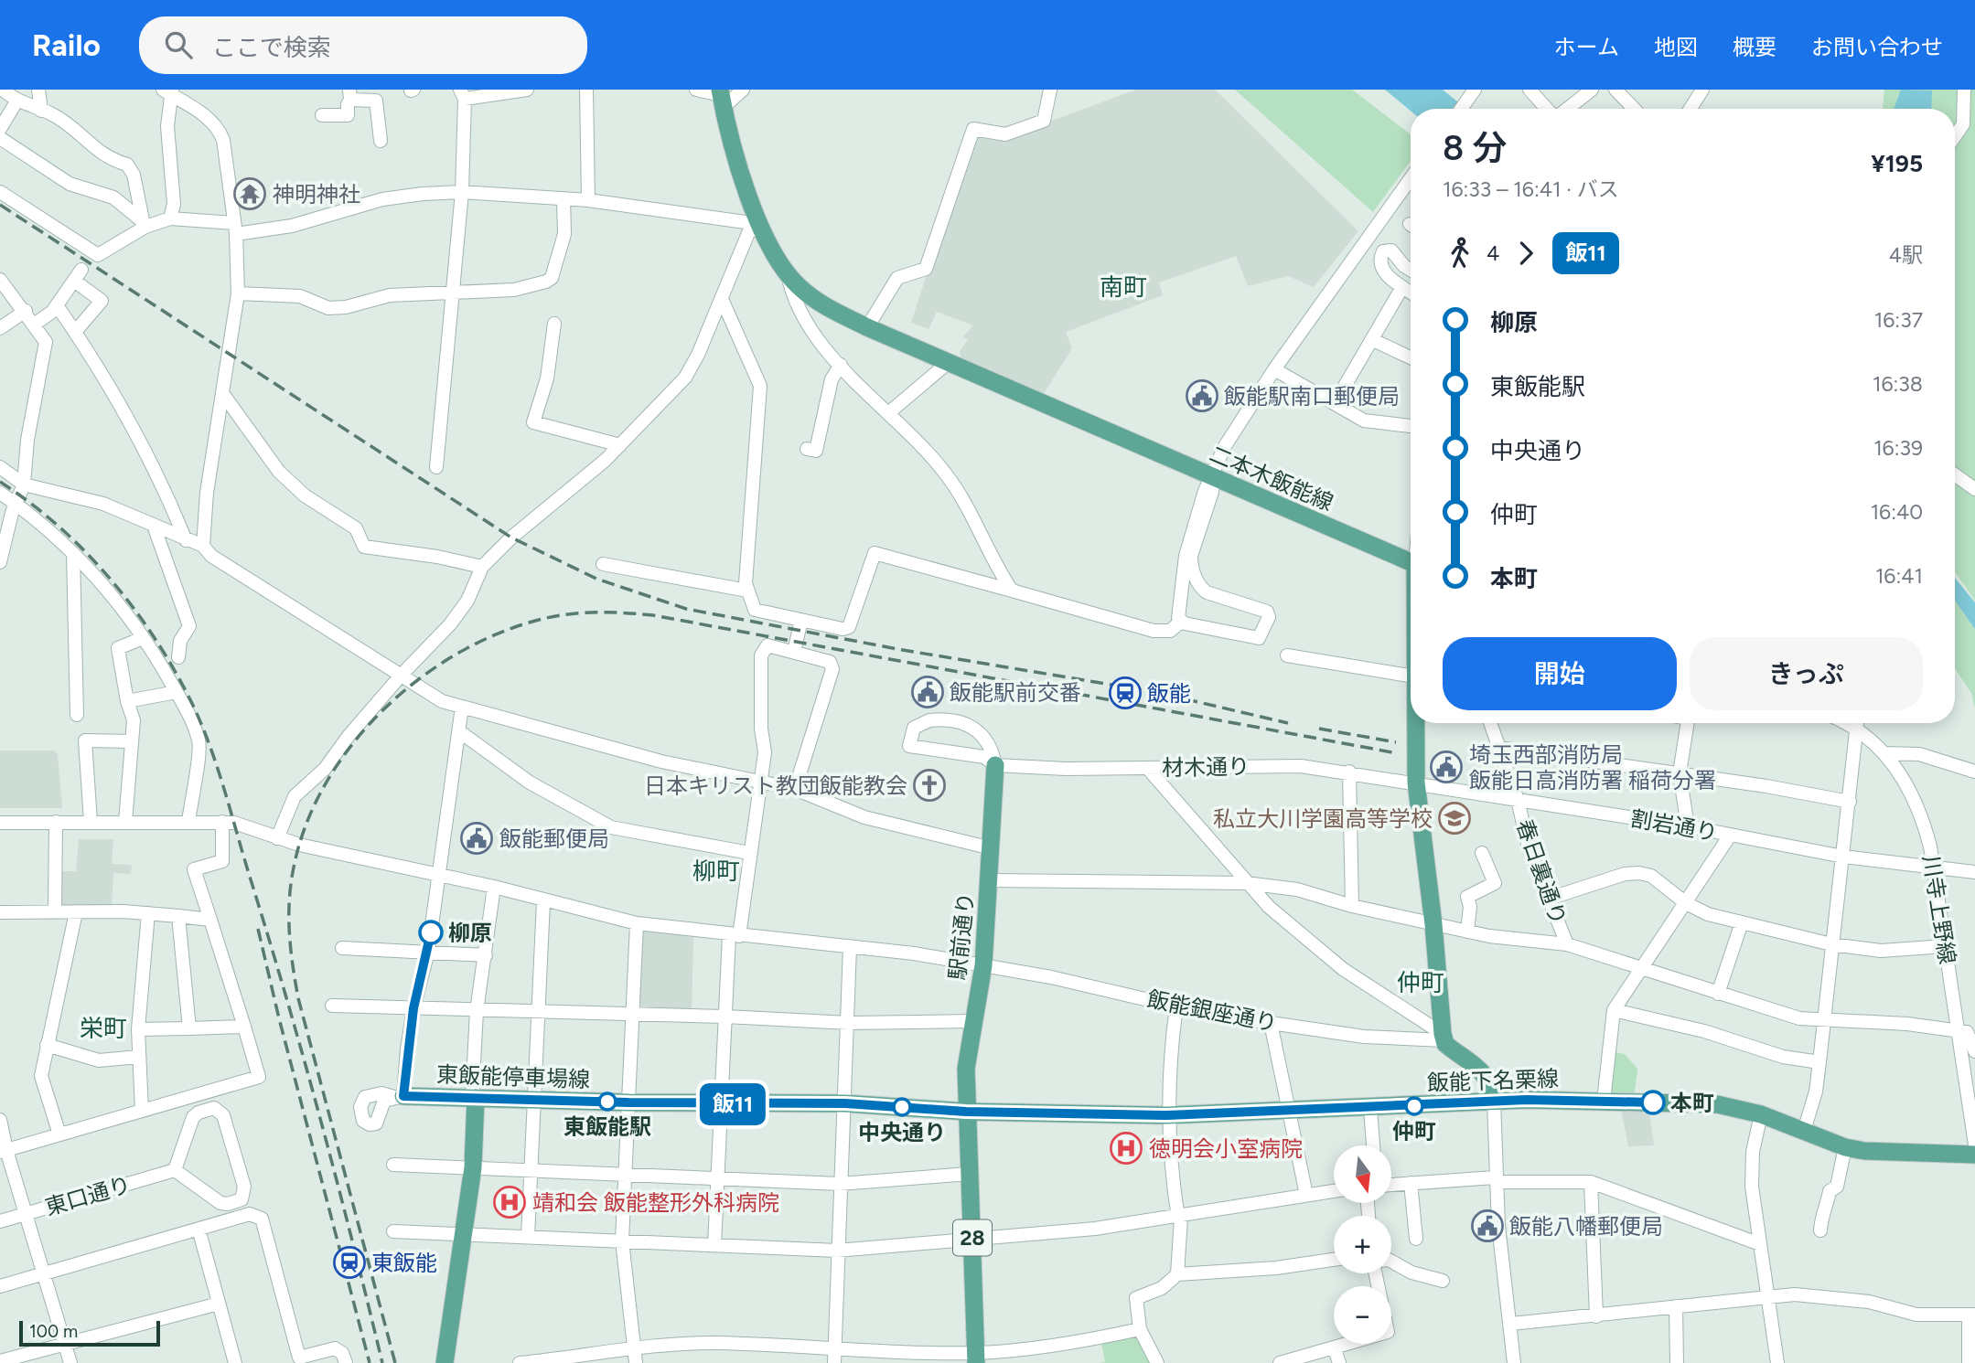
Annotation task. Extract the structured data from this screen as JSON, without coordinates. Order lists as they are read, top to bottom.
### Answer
{
  "streets": {
    "main road": [
      "二本木飯能線",
      "駅前通り",
      "東飯能停車場線",
      "飯能下名栗線",
      "28"
    ],
    "street": [
      "材木通り",
      "割岩通り",
      "春日裏通り",
      "川寺上野線",
      "飯能銀座通り",
      "東口通り"
    ]
  },
  "crossings": [
    ["材木通り", "割岩通り"],
    ["材木通り", "駅前通り"],
    ["割岩通り", "春日裏通り"],
    ["割岩通り", "川寺上野線"],
    ["駅前通り", "飯能銀座通り"],
    ["駅前通り", "東飯能停車場線"],
    ["駅前通り", "飯能下名栗線"],
    ["駅前通り", "28"],
    ["東飯能停車場線", "飯能下名栗線"],
    ["東飯能停車場線", "28"],
    ["飯能下名栗線", "28"]
  ],
  "districts": [
    "南町",
    "柳町",
    "仲町",
    "栄町"
  ],
  "places": {
    "temple": ["神明神社"],
    "public building": [
      "飯能駅南口郵便局",
      "飯能駅前交番",
      "埼玉西部消防局 飯能日高消防署 稲荷分署",
      "飯能郵便局",
      "飯能八幡郵便局"
    ],
    "station": ["飯能", "東飯能"],
    "church": ["日本キリスト教団飯能教会"],
    "school or university": ["私立大川学園高等学校"],
    "other": [
      "柳原",
      "東飯能駅",
      "本町",
      "仲町",
      "中央通り"
    ],
    "hospital": ["徳明会小室病院", "靖和会 飯能整形外科病院"]
  },
  "lines": ["bus line 飯11"],
  "scale_bar": "100 m",
  "north": "bottom",
  "page": {
    "header": "Railo",
    "search": "ここで検索",
    "nav": [
      "ホーム",
      "地図",
      "概要",
      "お問い合わせ"
    ],
    "on_map": "飯11",
    "heading": ["8 分", "16:33 – 16:41 · バス", "¥195"],
    "legs": ["4", "飯11", "4駅"],
    "list": [
      {
        "name": "柳原",
        "value": "16:37"
      },
      {
        "name": "東飯能駅",
        "value": "16:38"
      },
      {
        "name": "中央通り",
        "value": "16:39"
      },
      {
        "name": "仲町",
        "value": "16:40"
      },
      {
        "name": "本町",
        "value": "16:41"
      }
    ],
    "buttons": ["開始", "きっぷ"],
    "map_buttons": ["+", "−"],
    "scale": "100 m"
  }
}
